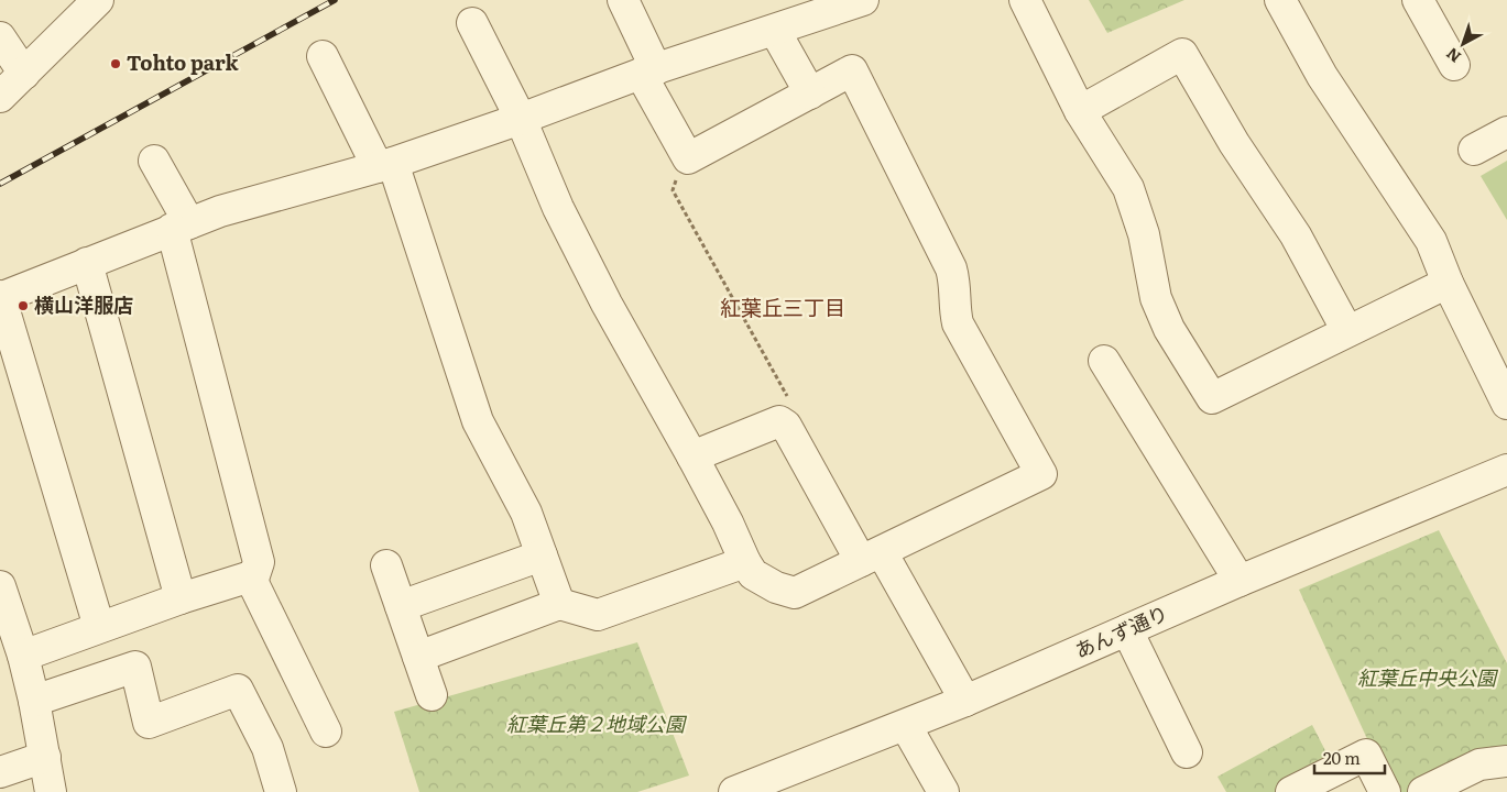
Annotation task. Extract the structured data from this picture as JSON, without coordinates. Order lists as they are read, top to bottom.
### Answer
{
  "streets": {
    "street": ["あんず通り"]
  },
  "districts": ["紅葉丘三丁目"],
  "parks": ["紅葉丘中央公園", "紅葉丘第２地域公園"],
  "places": ["Tohto park", "横山洋服店"],
  "scale_bar": "20 m",
  "north": "bottom left"
}
